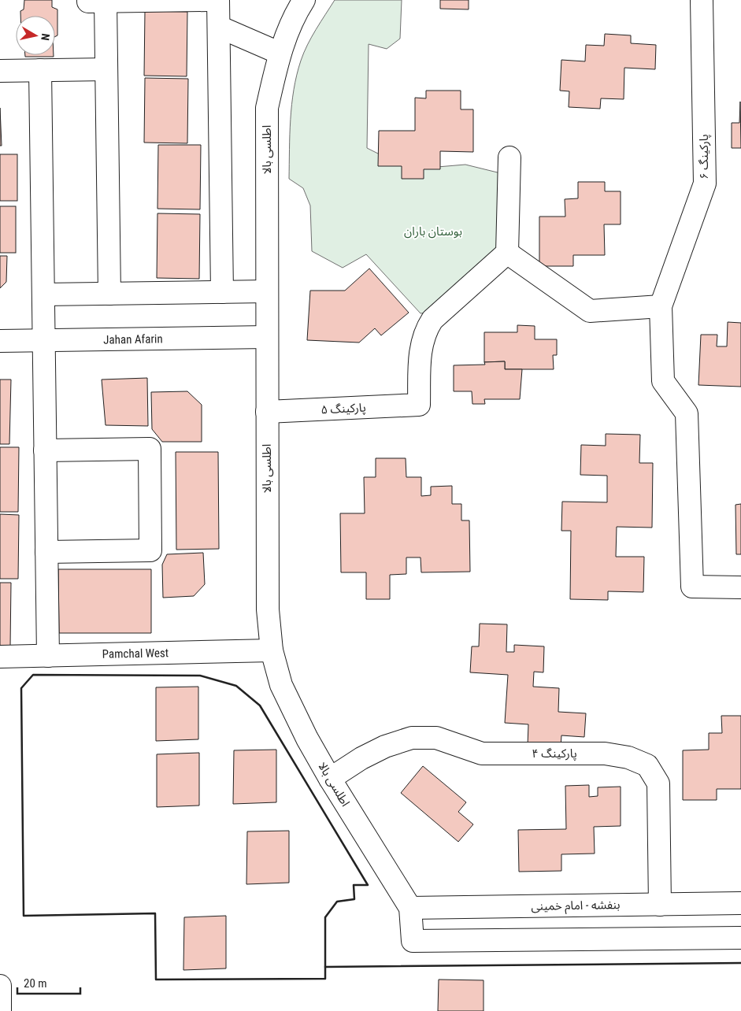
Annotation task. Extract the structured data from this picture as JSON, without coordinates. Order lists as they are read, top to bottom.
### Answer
{
  "streets": {
    "street": [
      "اطلسی بالا",
      "پارکینگ ۶",
      "Jahan Afarin",
      "پارکینگ ۵",
      "Pamchal West",
      "پارکینگ ۴",
      "بنفشه - امام خمینی"
    ]
  },
  "crossings": [
    ["اطلسی بالا", "Jahan Afarin"],
    ["اطلسی بالا", "پارکینگ ۵"],
    ["اطلسی بالا", "Pamchal West"],
    ["اطلسی بالا", "پارکینگ ۴"],
    ["اطلسی بالا", "بنفشه - امام خمینی"],
    ["پارکینگ ۴", "بنفشه - امام خمینی"]
  ],
  "parks": ["بوستان باران"],
  "scale_bar": "20 m",
  "north": "right"
}
